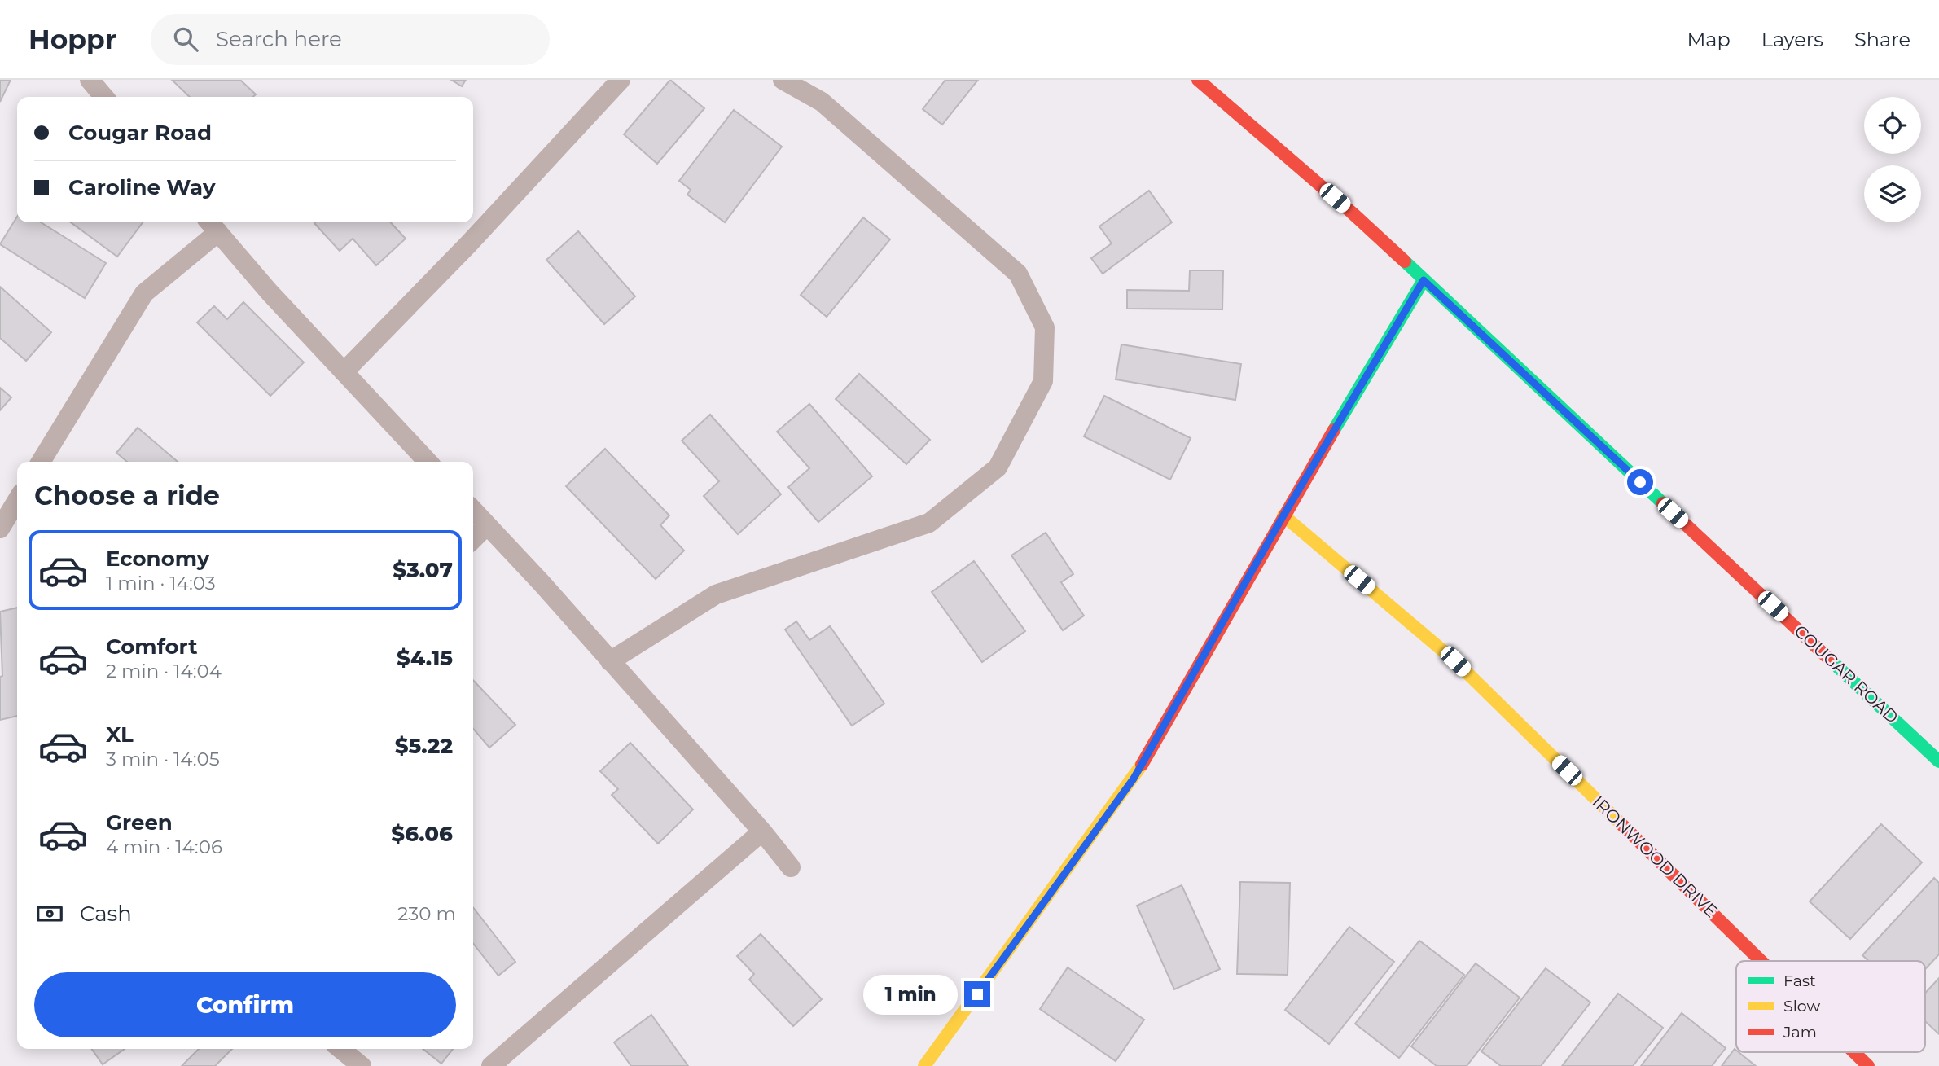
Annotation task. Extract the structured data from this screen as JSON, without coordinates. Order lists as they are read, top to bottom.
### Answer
{
  "streets": {
    "street": ["COUGAR ROAD", "IRONWOOD DRIVE"]
  },
  "legend": ["Fast", "Slow", "Jam"],
  "page": {
    "header": "Hoppr",
    "search": "Search here",
    "nav": ["Map", "Layers", "Share"],
    "banner": ["Cougar Road", "Caroline Way"],
    "heading": "Choose a ride",
    "list": [
      {
        "name": "Economy",
        "note": "1 min · 14:03",
        "value": "$3.07"
      },
      {
        "name": "Comfort",
        "note": "2 min · 14:04",
        "value": "$4.15"
      },
      {
        "name": "XL",
        "note": "3 min · 14:05",
        "value": "$5.22"
      },
      {
        "name": "Green",
        "note": "4 min · 14:06",
        "value": "$6.06"
      }
    ],
    "pay": ["Cash", "230 m"],
    "buttons": "Confirm",
    "bubble": "1 min"
  }
}
